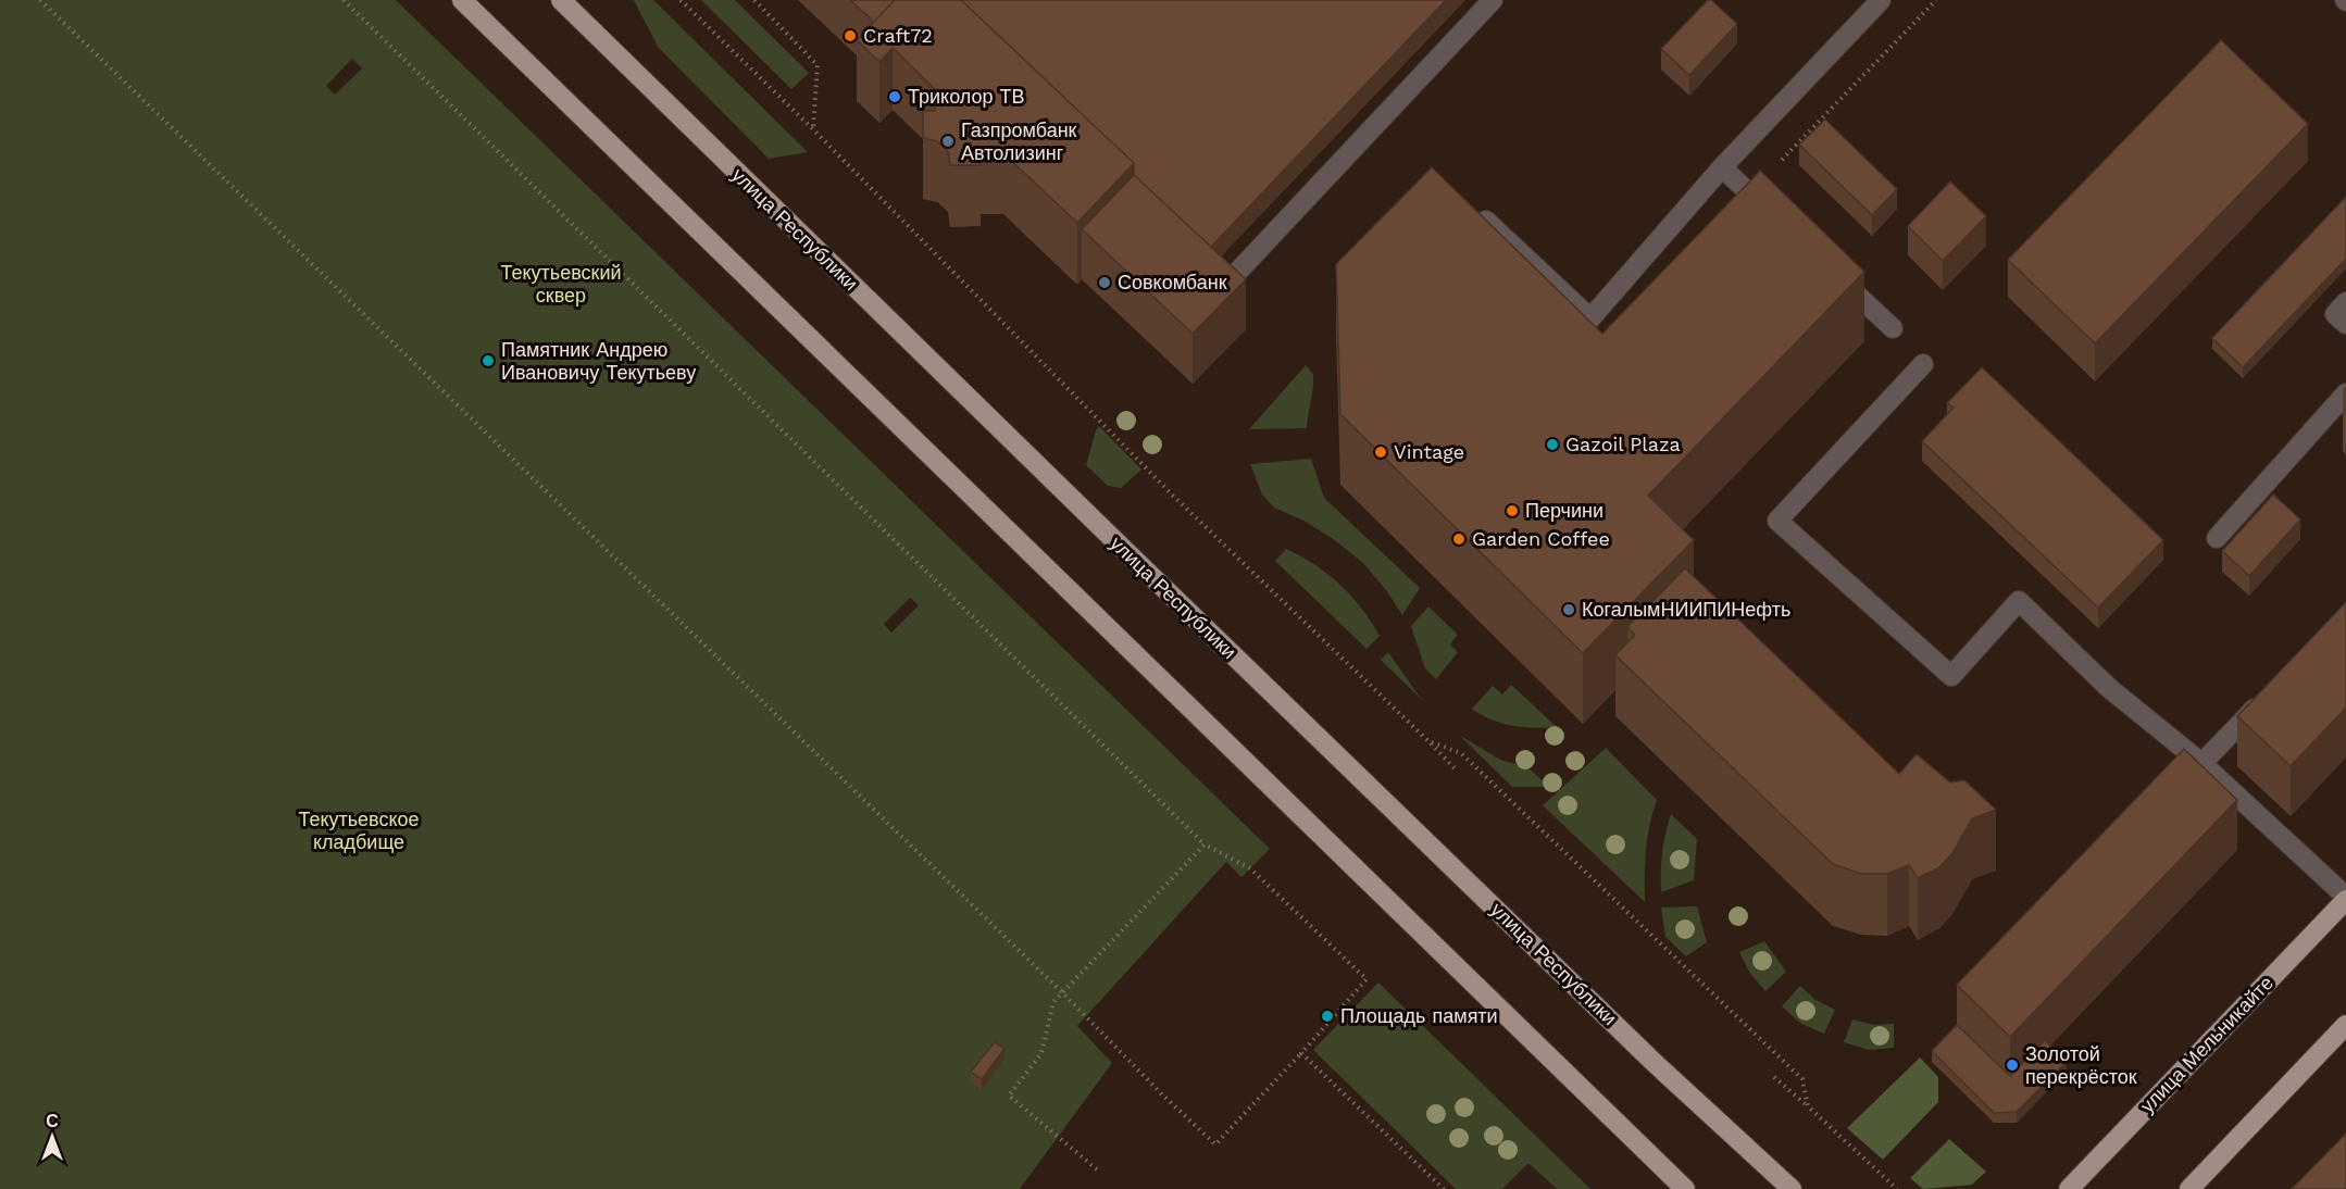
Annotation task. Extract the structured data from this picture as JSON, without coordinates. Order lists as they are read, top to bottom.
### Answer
{
  "streets": {
    "main road": ["улица Республики", "улица Мельникайте"]
  },
  "parks": ["Текутьевский сквер", "Текутьевское кладбище"],
  "places": [
    "Craft72",
    "Триколор ТВ",
    "Газпромбанк Автолизинг",
    "Совкомбанк",
    "Памятник Андрею Ивановичу Текутьеву",
    "Gazoil Plaza",
    "Vintage",
    "Перчини",
    "Garden Coffee",
    "КогалымНИИПИНефть",
    "Площадь памяти",
    "Золотой перекрёсток"
  ],
  "north": "top"
}
